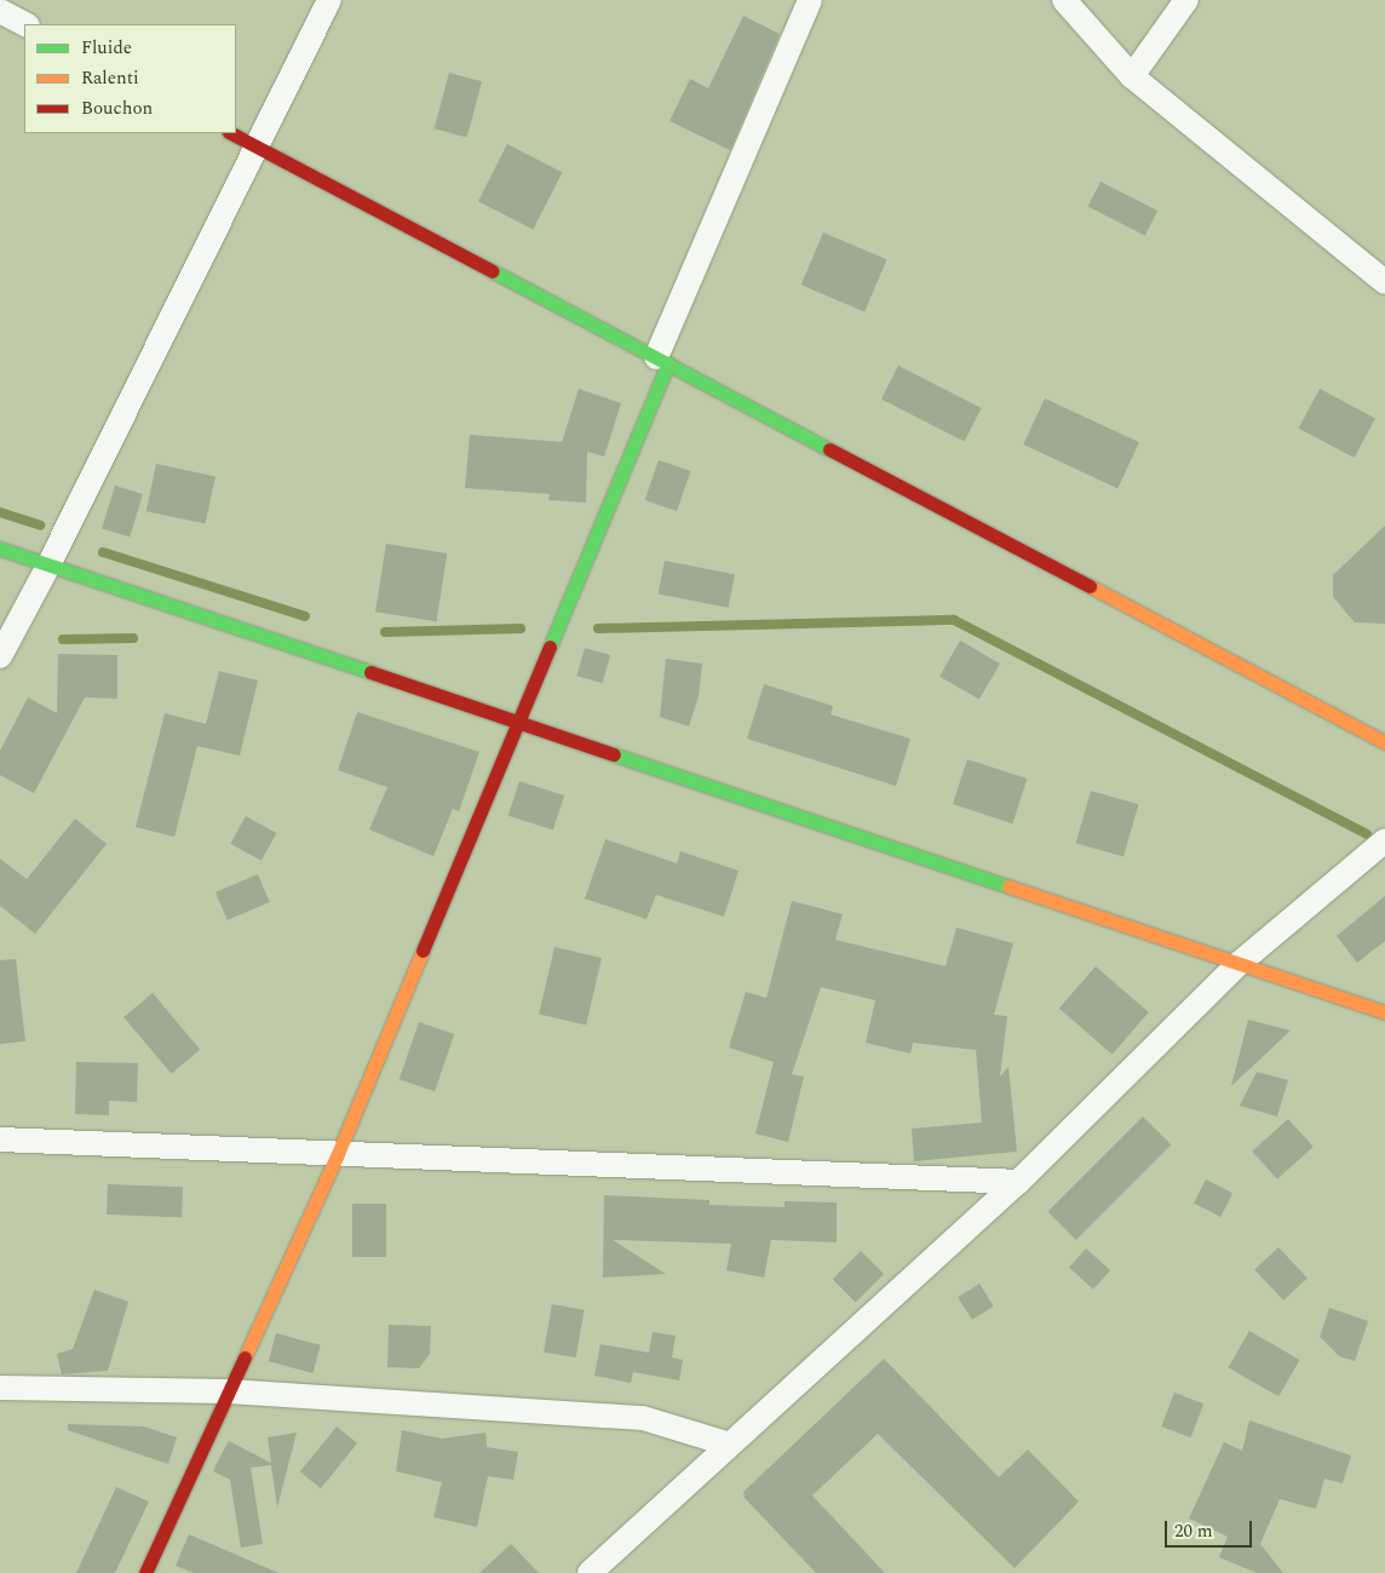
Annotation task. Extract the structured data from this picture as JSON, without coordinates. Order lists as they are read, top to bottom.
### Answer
{
  "legend": ["Fluide", "Ralenti", "Bouchon"],
  "scale_bar": "20 m"
}
